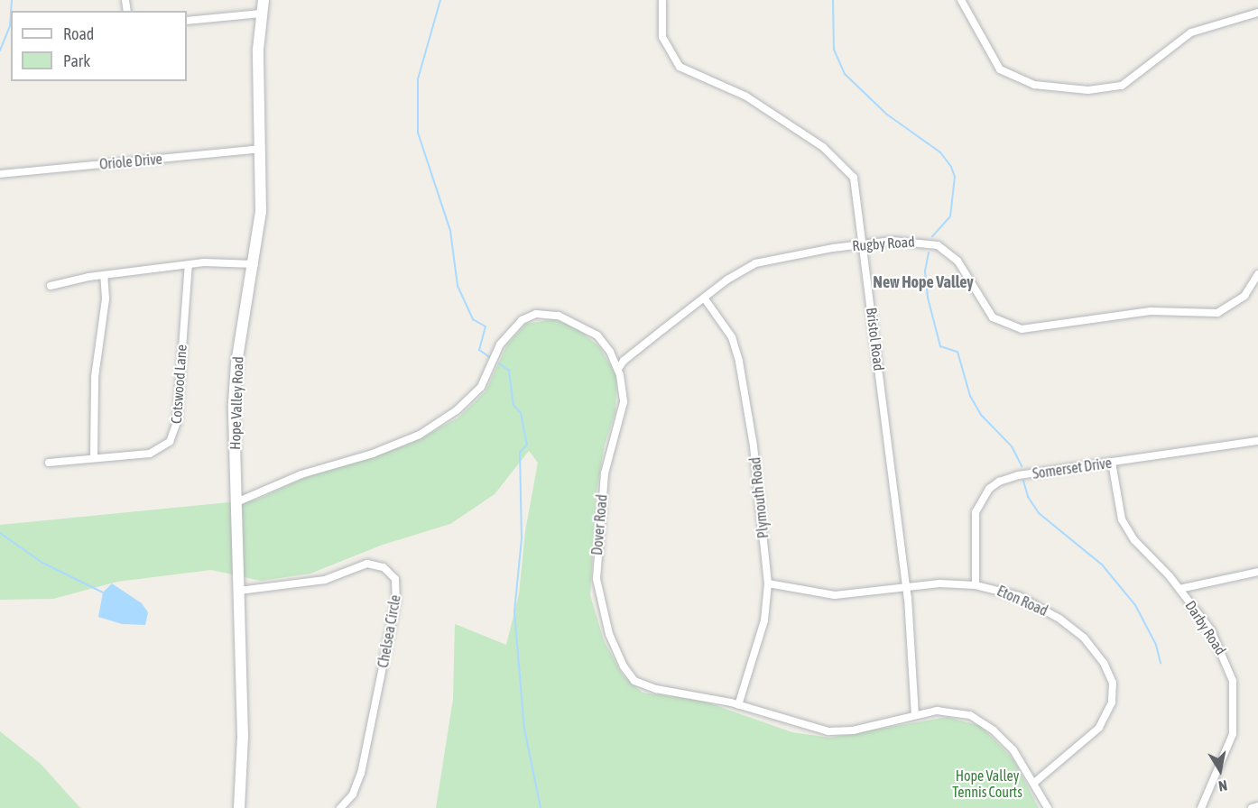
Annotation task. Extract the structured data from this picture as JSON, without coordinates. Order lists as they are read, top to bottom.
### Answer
{
  "streets": {
    "main road": ["Hope Valley Road"],
    "street": [
      "Oriole Drive",
      "Rugby Road",
      "Bristol Road",
      "Cotswood Lane",
      "Somerset Drive",
      "Plymouth Road",
      "Dover Road",
      "Eton Road",
      "Darby Road",
      "Chelsea Circle"
    ]
  },
  "crossings": [
    ["Oriole Drive", "Hope Valley Road"],
    ["Rugby Road", "Bristol Road"],
    ["Rugby Road", "Plymouth Road"],
    ["Rugby Road", "Dover Road"],
    ["Bristol Road", "Dover Road"],
    ["Bristol Road", "Eton Road"],
    ["Hope Valley Road", "Dover Road"],
    ["Hope Valley Road", "Chelsea Circle"],
    ["Somerset Drive", "Eton Road"],
    ["Somerset Drive", "Darby Road"],
    ["Plymouth Road", "Dover Road"],
    ["Plymouth Road", "Eton Road"],
    ["Dover Road", "Eton Road"]
  ],
  "districts": ["New Hope Valley"],
  "parks": ["Hope Valley Tennis Courts"],
  "legend": ["Road", "Park"],
  "north": "bottom"
}
